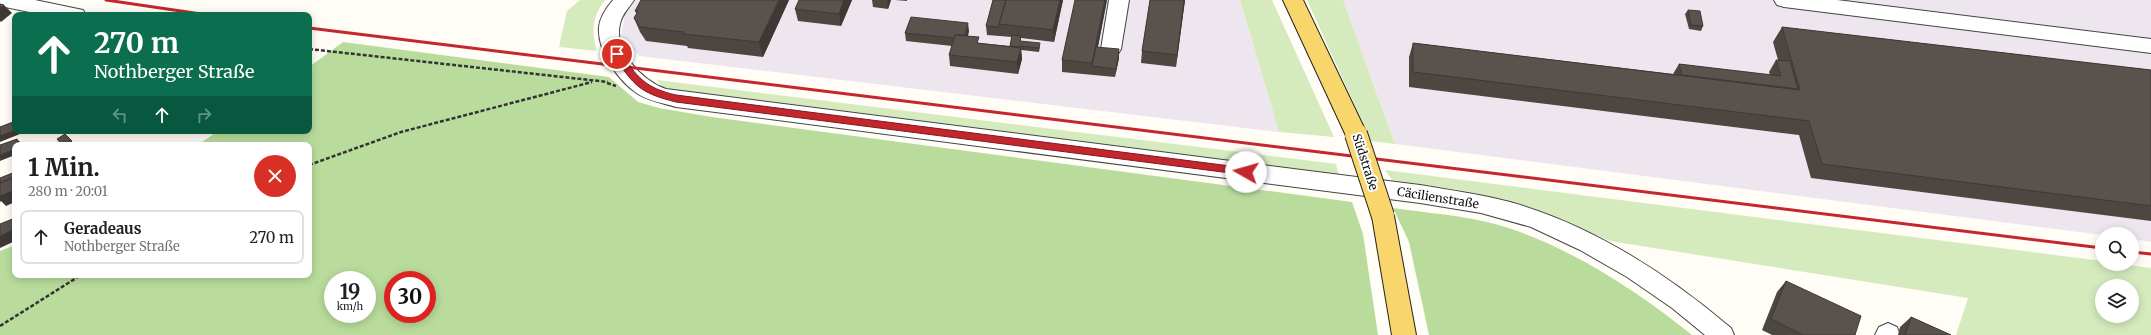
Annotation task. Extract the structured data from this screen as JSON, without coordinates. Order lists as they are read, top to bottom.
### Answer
{
  "streets": {
    "main road": ["Südstraße"],
    "street": ["Cäcilienstraße"]
  },
  "page": {
    "turn": ["270 m", "Nothberger Straße"],
    "heading": ["1 Min.", "280 m · 20:01"],
    "list": [
      {
        "name": "Geradeaus",
        "note": "Nothberger Straße",
        "value": "270 m"
      }
    ],
    "speed": "19 km/h",
    "limit": "30"
  }
}
